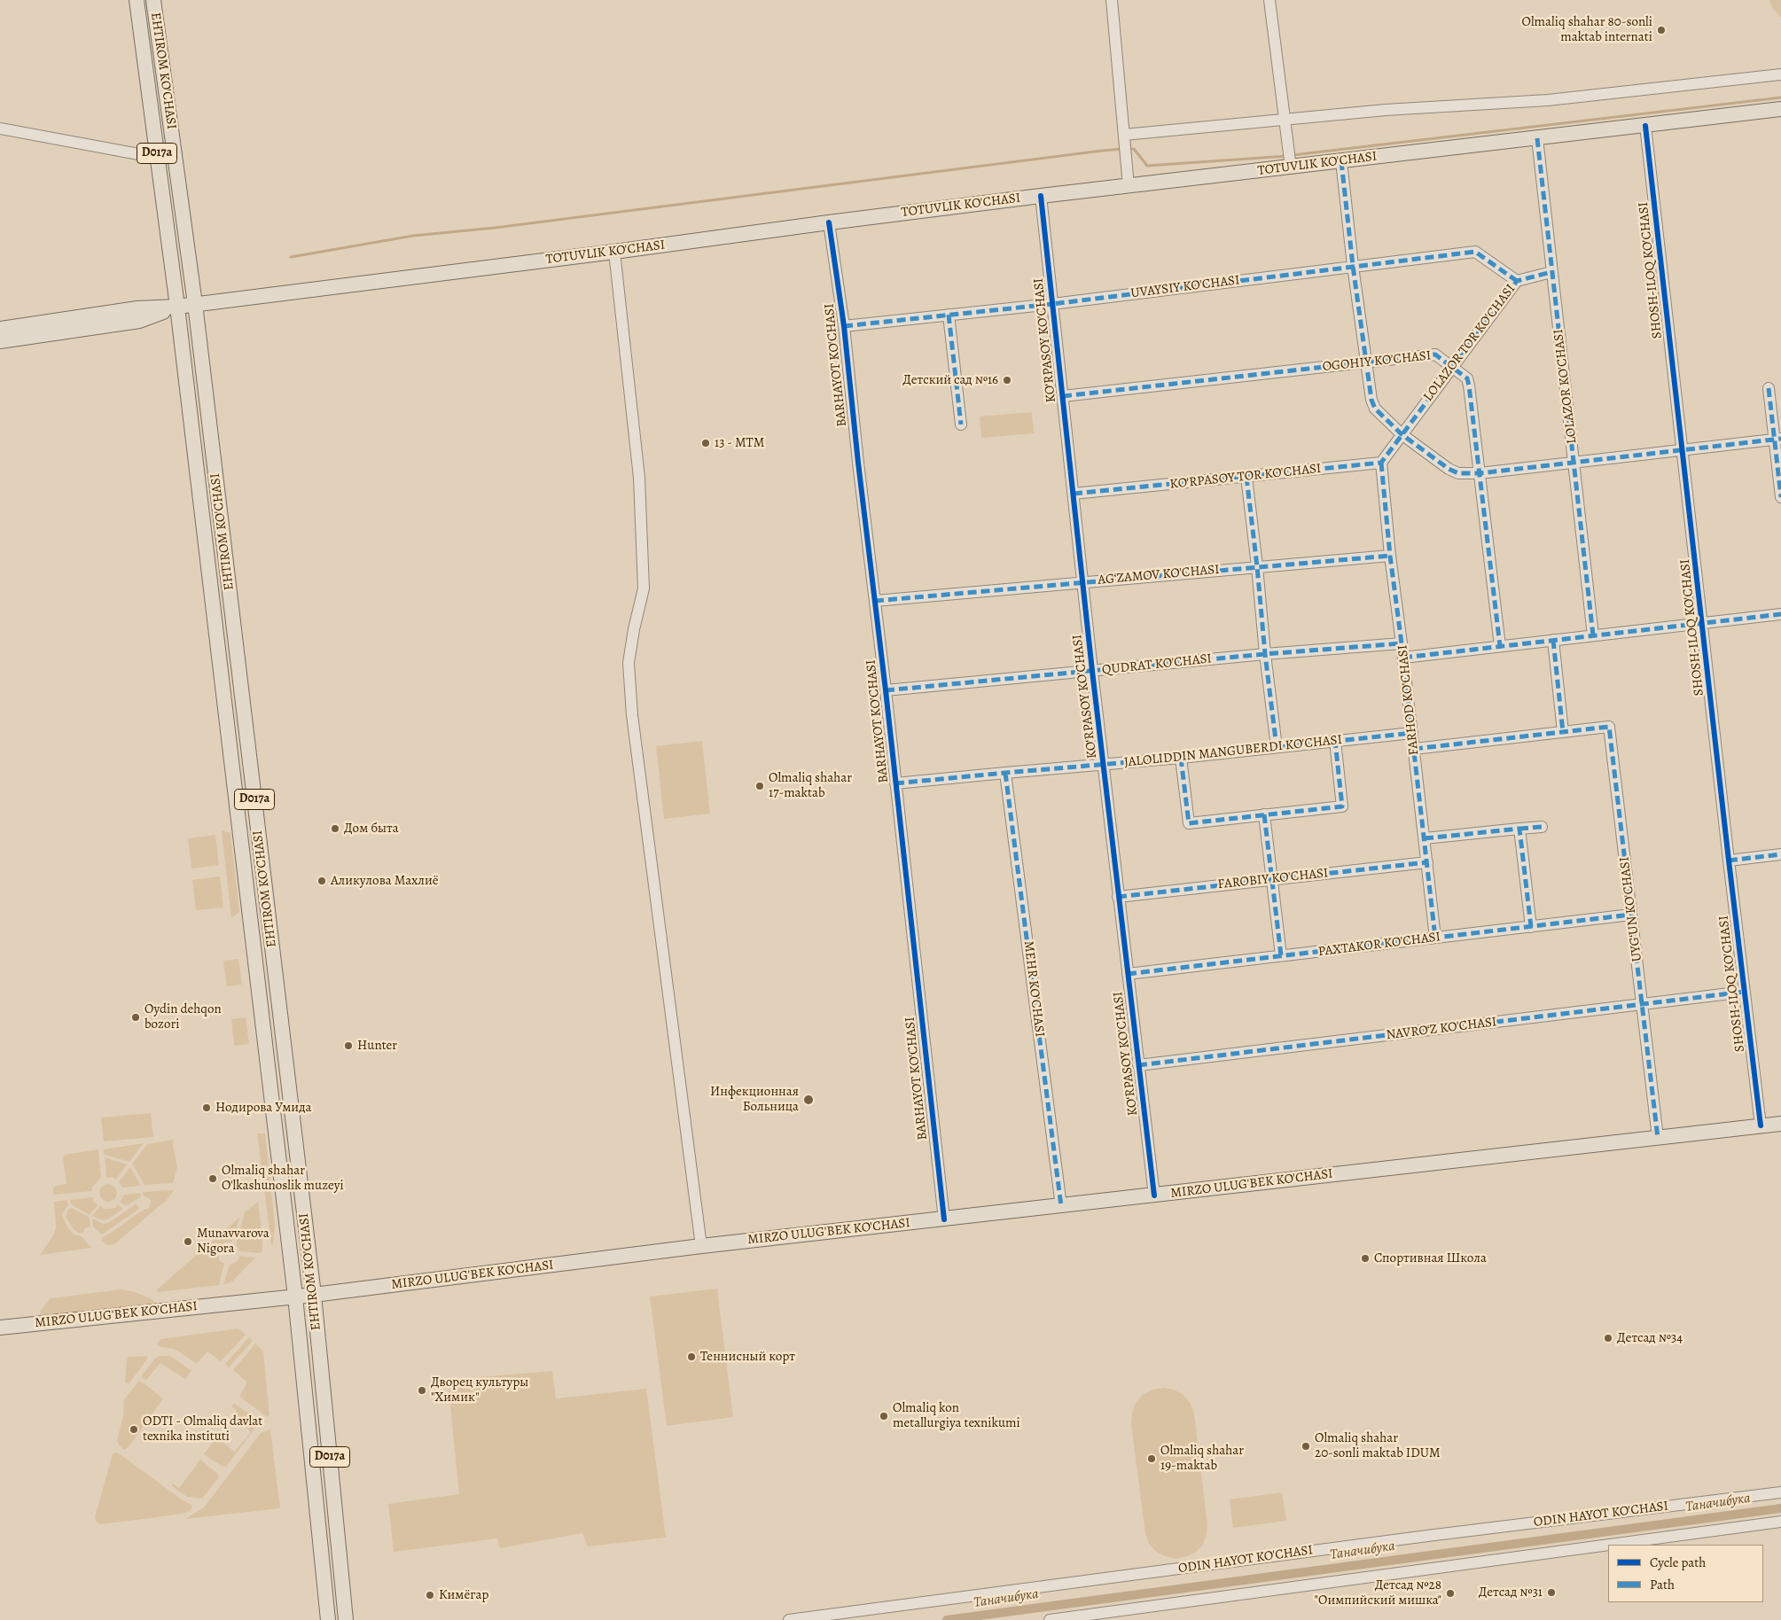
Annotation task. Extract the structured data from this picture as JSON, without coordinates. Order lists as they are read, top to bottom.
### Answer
{
  "streets": {
    "main road": [
      "EHTIROM KO'CHASI",
      "D017a",
      "TOTUVLIK KO'CHASI",
      "MIRZO ULUG'BEK KO'CHASI"
    ],
    "street": [
      "SHOSH-ILOQ KO'CHASI",
      "UVAYSIY KO'CHASI",
      "KO‘RPASOY KO'CHASI",
      "LOLAZOR TOR KO'CHASI",
      "OGOHIY KO'CHASI",
      "BARHAYOT KO'CHASI",
      "LOLAZOR KO'CHASI",
      "KO‘RPASOY TOR KO'CHASI",
      "AG‘ZAMOV KO'CHASI",
      "QUDRAT KO'CHASI",
      "FARHOD KO'CHASI",
      "JALOLIDDIN MANGUBERDI KO'CHASI",
      "FAROBIY KO'CHASI",
      "UYG‘UN KO'CHASI",
      "PAXTAKOR KO'CHASI",
      "MEHR KO'CHASI",
      "NAVRO‘Z KO'CHASI",
      "ODIN HAYOT KO'CHASI"
    ]
  },
  "crossings": [
    ["EHTIROM KO'CHASI", "TOTUVLIK KO'CHASI"],
    ["EHTIROM KO'CHASI", "MIRZO ULUG'BEK KO'CHASI"],
    ["TOTUVLIK KO'CHASI", "SHOSH-ILOQ KO'CHASI"],
    ["TOTUVLIK KO'CHASI", "KO‘RPASOY KO'CHASI"],
    ["TOTUVLIK KO'CHASI", "BARHAYOT KO'CHASI"],
    ["TOTUVLIK KO'CHASI", "LOLAZOR KO'CHASI"],
    ["SHOSH-ILOQ KO'CHASI", "NAVRO‘Z KO'CHASI"],
    ["SHOSH-ILOQ KO'CHASI", "MIRZO ULUG'BEK KO'CHASI"],
    ["UVAYSIY KO'CHASI", "KO‘RPASOY KO'CHASI"],
    ["UVAYSIY KO'CHASI", "LOLAZOR TOR KO'CHASI"],
    ["UVAYSIY KO'CHASI", "BARHAYOT KO'CHASI"],
    ["KO‘RPASOY KO'CHASI", "OGOHIY KO'CHASI"],
    ["KO‘RPASOY KO'CHASI", "KO‘RPASOY TOR KO'CHASI"],
    ["KO‘RPASOY KO'CHASI", "AG‘ZAMOV KO'CHASI"],
    ["KO‘RPASOY KO'CHASI", "QUDRAT KO'CHASI"],
    ["KO‘RPASOY KO'CHASI", "JALOLIDDIN MANGUBERDI KO'CHASI"],
    ["KO‘RPASOY KO'CHASI", "FAROBIY KO'CHASI"],
    ["KO‘RPASOY KO'CHASI", "PAXTAKOR KO'CHASI"],
    ["KO‘RPASOY KO'CHASI", "NAVRO‘Z KO'CHASI"],
    ["KO‘RPASOY KO'CHASI", "MIRZO ULUG'BEK KO'CHASI"],
    ["LOLAZOR TOR KO'CHASI", "OGOHIY KO'CHASI"],
    ["LOLAZOR TOR KO'CHASI", "LOLAZOR KO'CHASI"],
    ["BARHAYOT KO'CHASI", "AG‘ZAMOV KO'CHASI"],
    ["BARHAYOT KO'CHASI", "QUDRAT KO'CHASI"],
    ["BARHAYOT KO'CHASI", "JALOLIDDIN MANGUBERDI KO'CHASI"],
    ["BARHAYOT KO'CHASI", "MIRZO ULUG'BEK KO'CHASI"],
    ["KO‘RPASOY TOR KO'CHASI", "FARHOD KO'CHASI"],
    ["AG‘ZAMOV KO'CHASI", "FARHOD KO'CHASI"],
    ["QUDRAT KO'CHASI", "FARHOD KO'CHASI"],
    ["FARHOD KO'CHASI", "JALOLIDDIN MANGUBERDI KO'CHASI"],
    ["FARHOD KO'CHASI", "FAROBIY KO'CHASI"],
    ["FARHOD KO'CHASI", "UYG‘UN KO'CHASI"],
    ["FARHOD KO'CHASI", "PAXTAKOR KO'CHASI"],
    ["JALOLIDDIN MANGUBERDI KO'CHASI", "MEHR KO'CHASI"],
    ["UYG‘UN KO'CHASI", "PAXTAKOR KO'CHASI"],
    ["UYG‘UN KO'CHASI", "NAVRO‘Z KO'CHASI"],
    ["UYG‘UN KO'CHASI", "MIRZO ULUG'BEK KO'CHASI"],
    ["MEHR KO'CHASI", "MIRZO ULUG'BEK KO'CHASI"]
  ],
  "water": ["Таначибука"],
  "places": [
    "Olmaliq shahar 80-sonli maktab internati",
    "Детский сад №16",
    "13 - MTM",
    "Olmaliq shahar 17-maktab",
    "Дом быта",
    "Аликулова Махлиё",
    "Oydin dehqon bozori",
    "Hunter",
    "Инфекционная Больница",
    "Нодирова Умида",
    "Olmaliq shahar O'lkashunoslik muzeyi",
    "Munavvarova Nigora",
    "Спортивная Школа",
    "Детсад №34",
    "Теннисный корт",
    "Дворец культуры \"Химик\"",
    "Olmaliq kon metallurgiya texnikumi",
    "ODTI - Olmaliq davlat texnika instituti",
    "Olmaliq shahar 20-sonli maktab IDUM",
    "Olmaliq shahar 19-maktab",
    "Детсад №31",
    "Детсад №28 \"Оимпийский мишка\"",
    "Кимёгар"
  ],
  "legend": ["Cycle path", "Path"]
}
